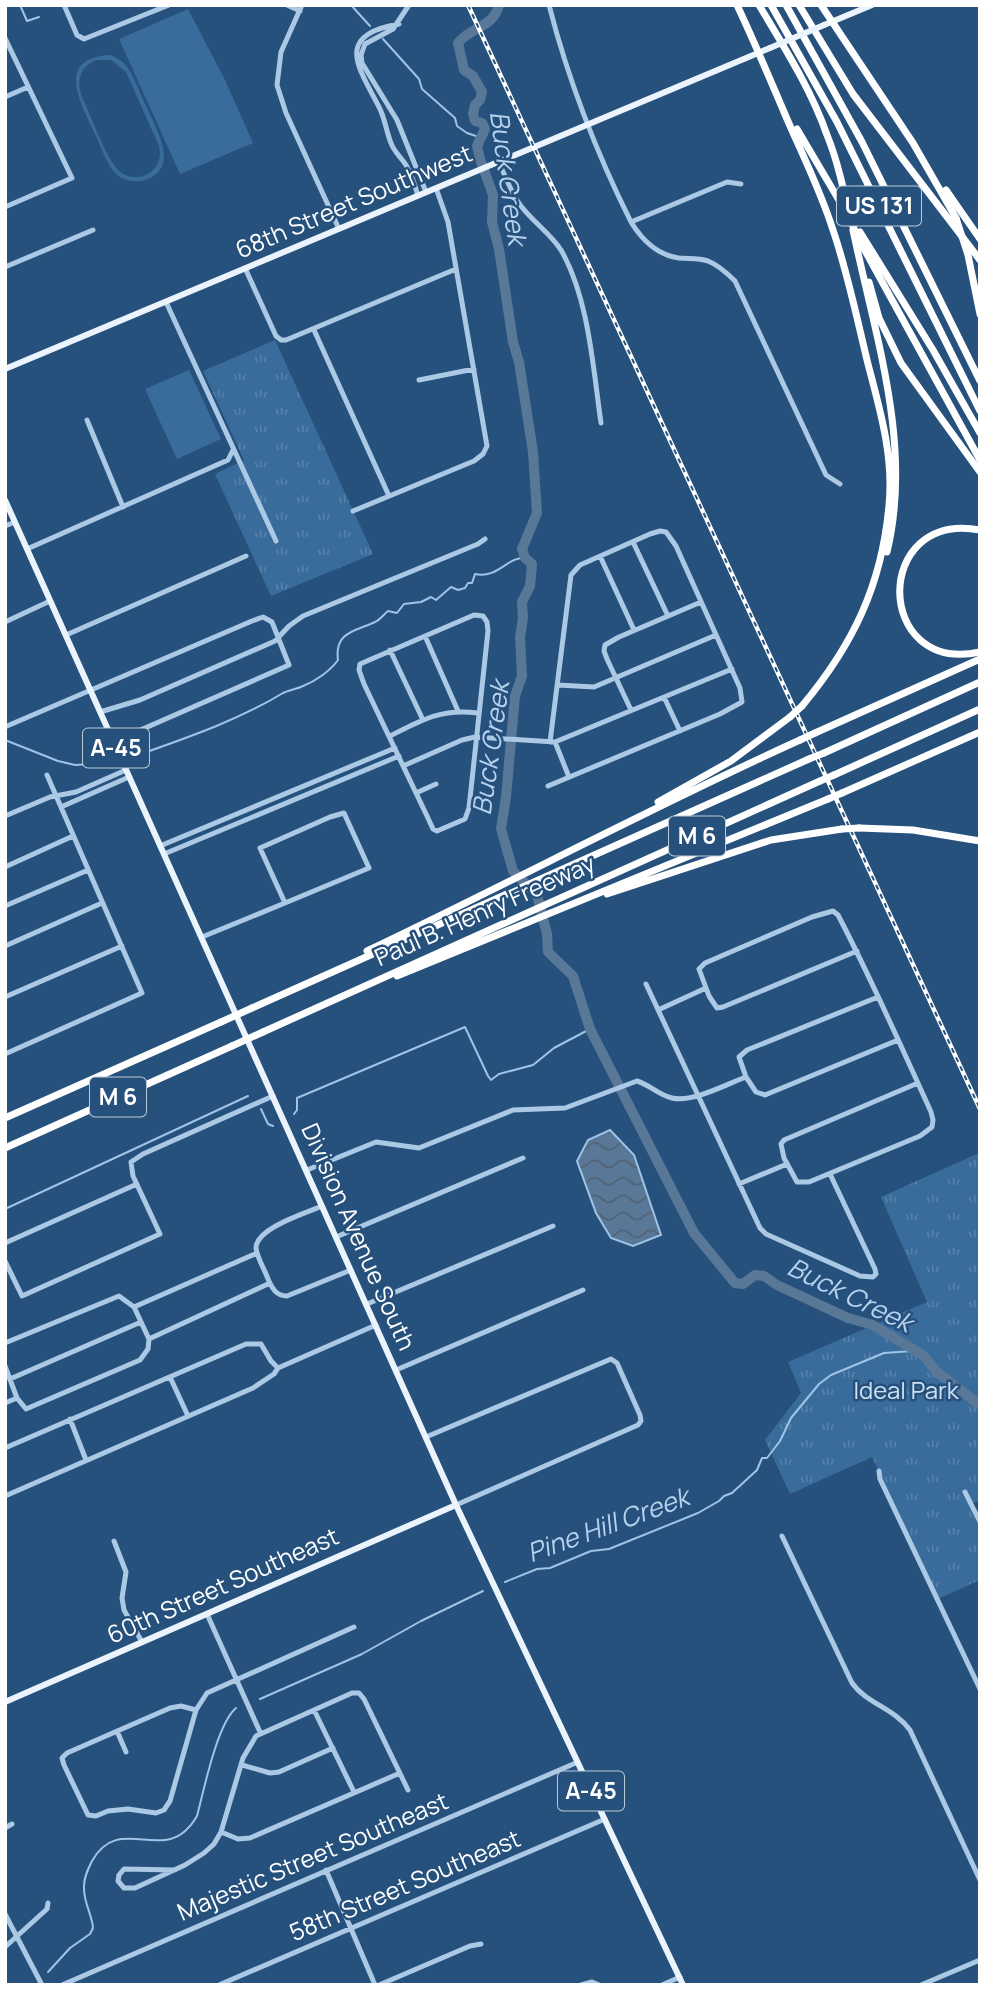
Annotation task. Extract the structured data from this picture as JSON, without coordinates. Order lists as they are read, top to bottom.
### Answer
{
  "streets": {
    "highway": ["US 131", "M 6", "Paul B. Henry Freeway"],
    "main road": [
      "68th Street Southwest",
      "A-45",
      "Division Avenue South",
      "60th Street Southeast"
    ],
    "street": ["Majestic Street Southeast", "58th Street Southeast"]
  },
  "crossings": [
    ["M 6", "Paul B. Henry Freeway"],
    ["Division Avenue South", "60th Street Southeast"],
    ["Division Avenue South", "Majestic Street Southeast"],
    ["Division Avenue South", "58th Street Southeast"]
  ],
  "water": ["Buck Creek", "Pine Hill Creek"],
  "parks": ["Ideal Park"]
}
